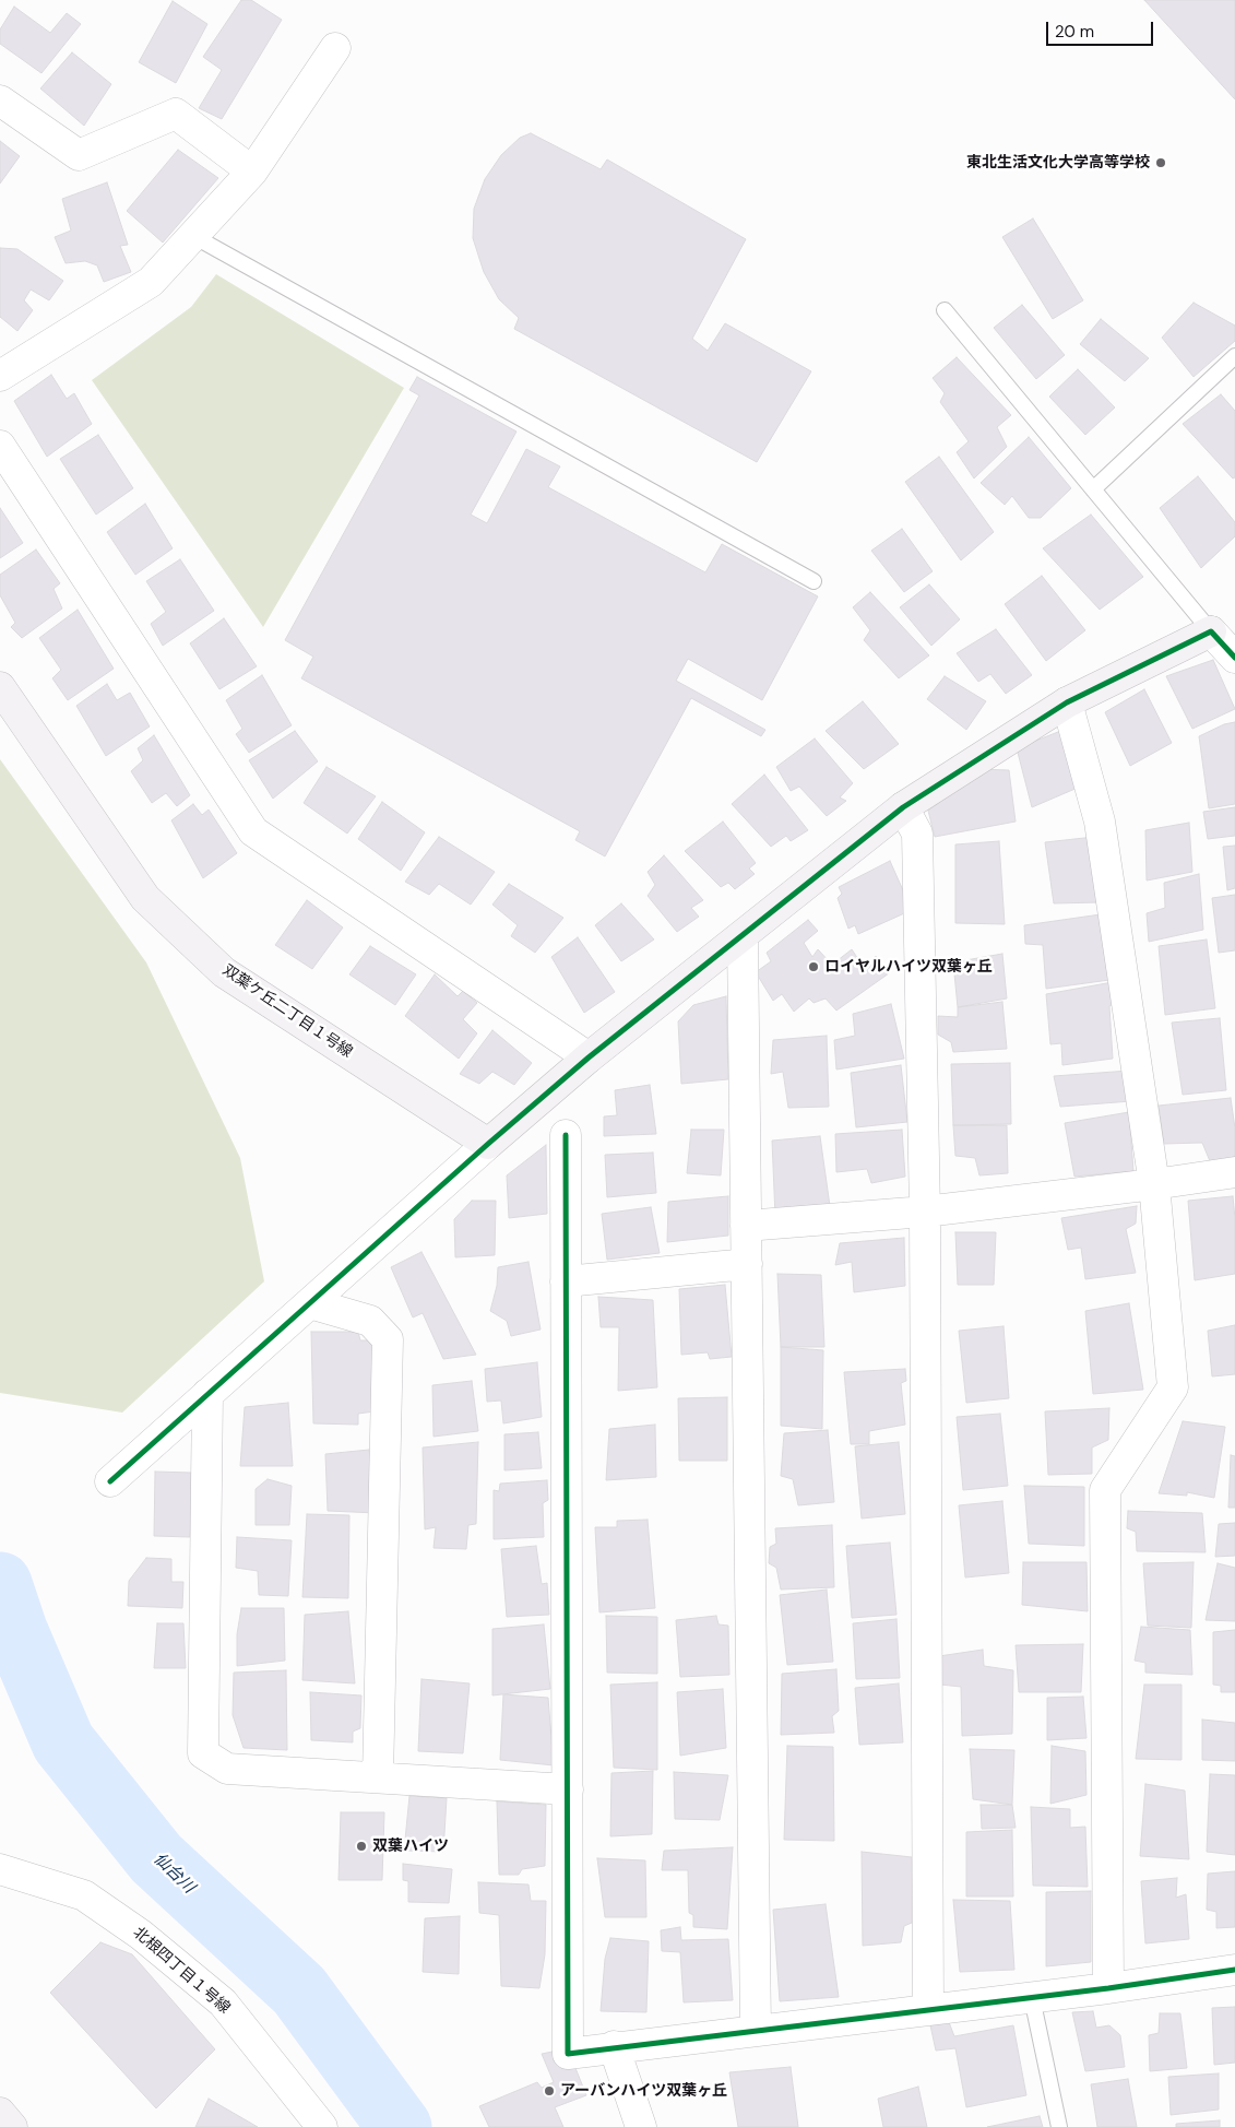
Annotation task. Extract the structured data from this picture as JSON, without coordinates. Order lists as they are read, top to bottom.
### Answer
{
  "streets": {
    "street": ["双葉ケ丘二丁目１号線", "北根四丁目１号線"]
  },
  "water": ["仙台川"],
  "places": [
    "東北生活文化大学高等学校",
    "ロイヤルハイツ双葉ヶ丘",
    "双葉ハイツ",
    "アーバンハイツ双葉ヶ丘"
  ],
  "scale_bar": "20 m"
}
